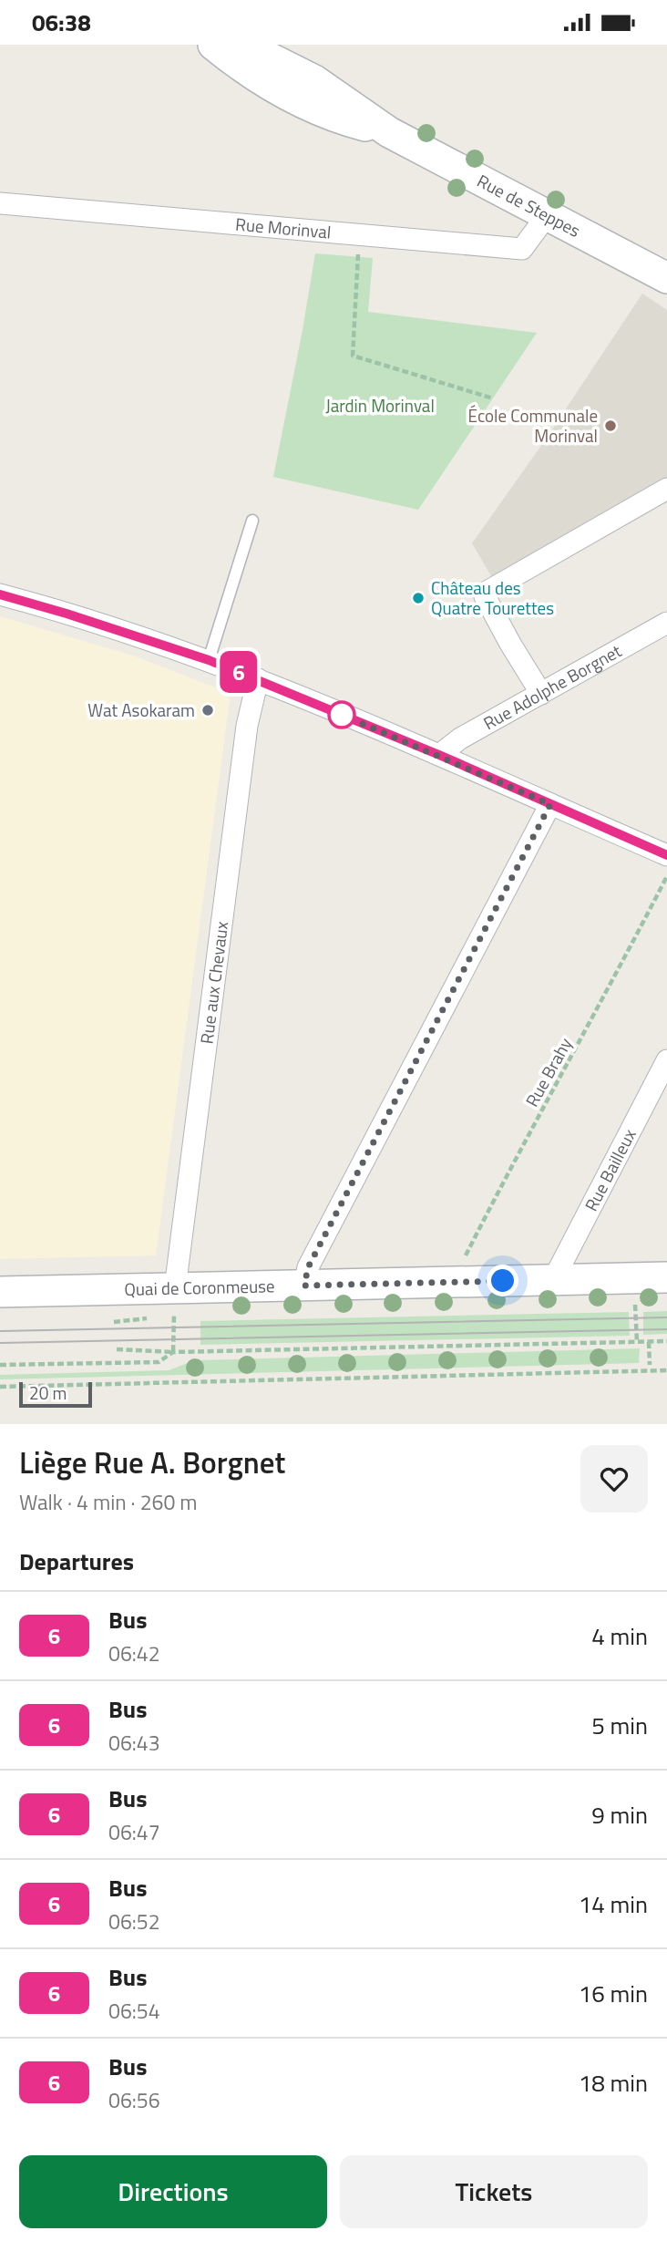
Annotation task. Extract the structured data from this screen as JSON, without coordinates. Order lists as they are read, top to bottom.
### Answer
{
  "streets": {
    "street": [
      "Rue de Steppes",
      "Rue Morinval",
      "Rue Adolphe Borgnet",
      "Rue aux Chevaux",
      "Rue Bailleux",
      "Quai de Coronmeuse"
    ],
    "path": ["Rue Brahy"]
  },
  "crossings": [
    ["Rue de Steppes", "Rue Morinval"],
    ["Rue aux Chevaux", "Quai de Coronmeuse"],
    ["Rue Brahy", "Quai de Coronmeuse"],
    ["Rue Bailleux", "Quai de Coronmeuse"]
  ],
  "parks": ["Jardin Morinval"],
  "places": ["École Communale Morinval", "Château des Quatre Tourettes", "Wat Asokaram"],
  "lines": ["bus line 6"],
  "scale_bar": "20 m",
  "page": {
    "status": "06:38",
    "on_map": "6",
    "scale": "20 m",
    "heading": [
      ["Liège Rue A. Borgnet", "Walk · 4 min · 260 m"],
      "Departures"
    ],
    "list": [
      {
        "mark": "6",
        "name": "Bus",
        "note": "06:42",
        "value": "4 min"
      },
      {
        "mark": "6",
        "name": "Bus",
        "note": "06:43",
        "value": "5 min"
      },
      {
        "mark": "6",
        "name": "Bus",
        "note": "06:47",
        "value": "9 min"
      },
      {
        "mark": "6",
        "name": "Bus",
        "note": "06:52",
        "value": "14 min"
      },
      {
        "mark": "6",
        "name": "Bus",
        "note": "06:54",
        "value": "16 min"
      },
      {
        "mark": "6",
        "name": "Bus",
        "note": "06:56",
        "value": "18 min"
      }
    ],
    "buttons": ["Directions", "Tickets"]
  }
}
